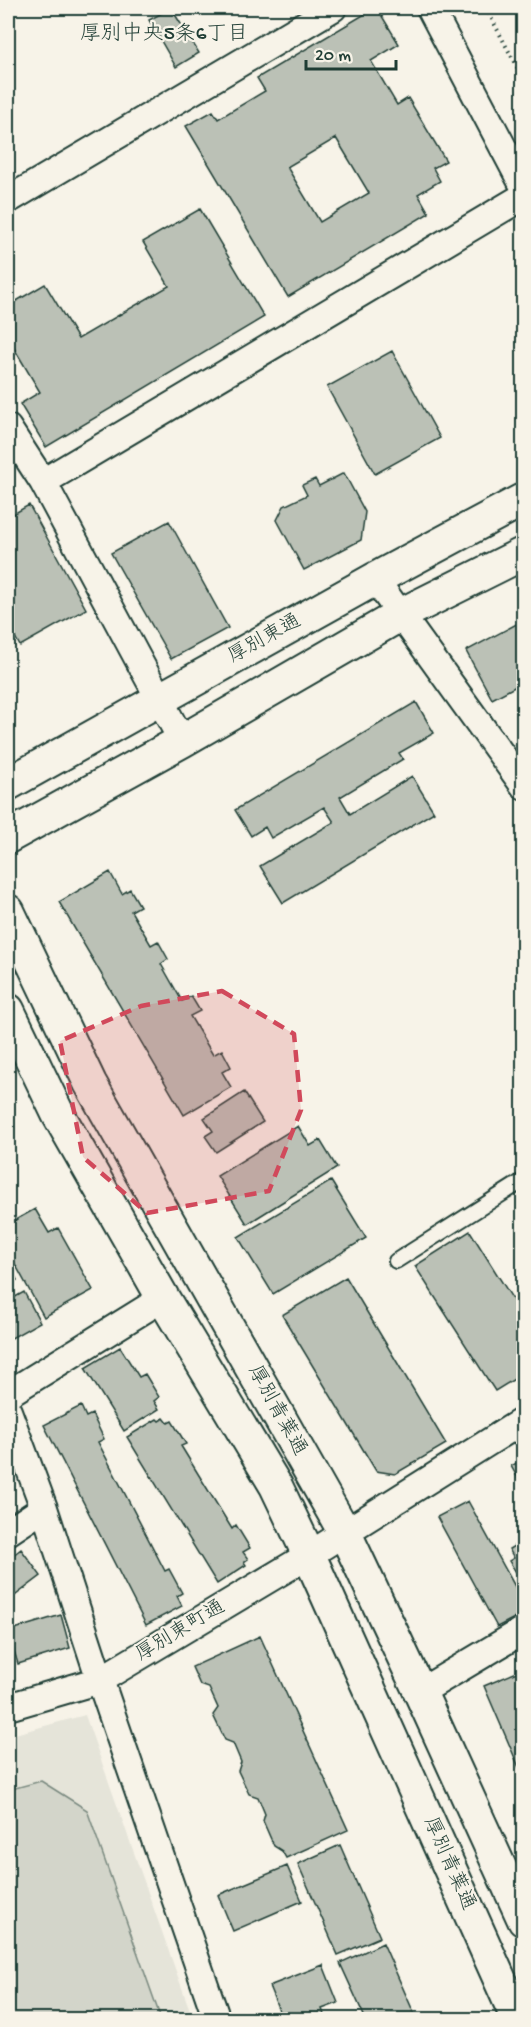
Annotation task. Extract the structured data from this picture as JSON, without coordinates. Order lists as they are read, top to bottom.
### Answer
{
  "streets": {
    "street": ["厚別東通", "厚別青葉通", "厚別東町通"]
  },
  "crossings": [
    ["厚別青葉通", "厚別東町通"]
  ],
  "districts": ["厚別中央5条6丁目"],
  "scale_bar": "20 m"
}
